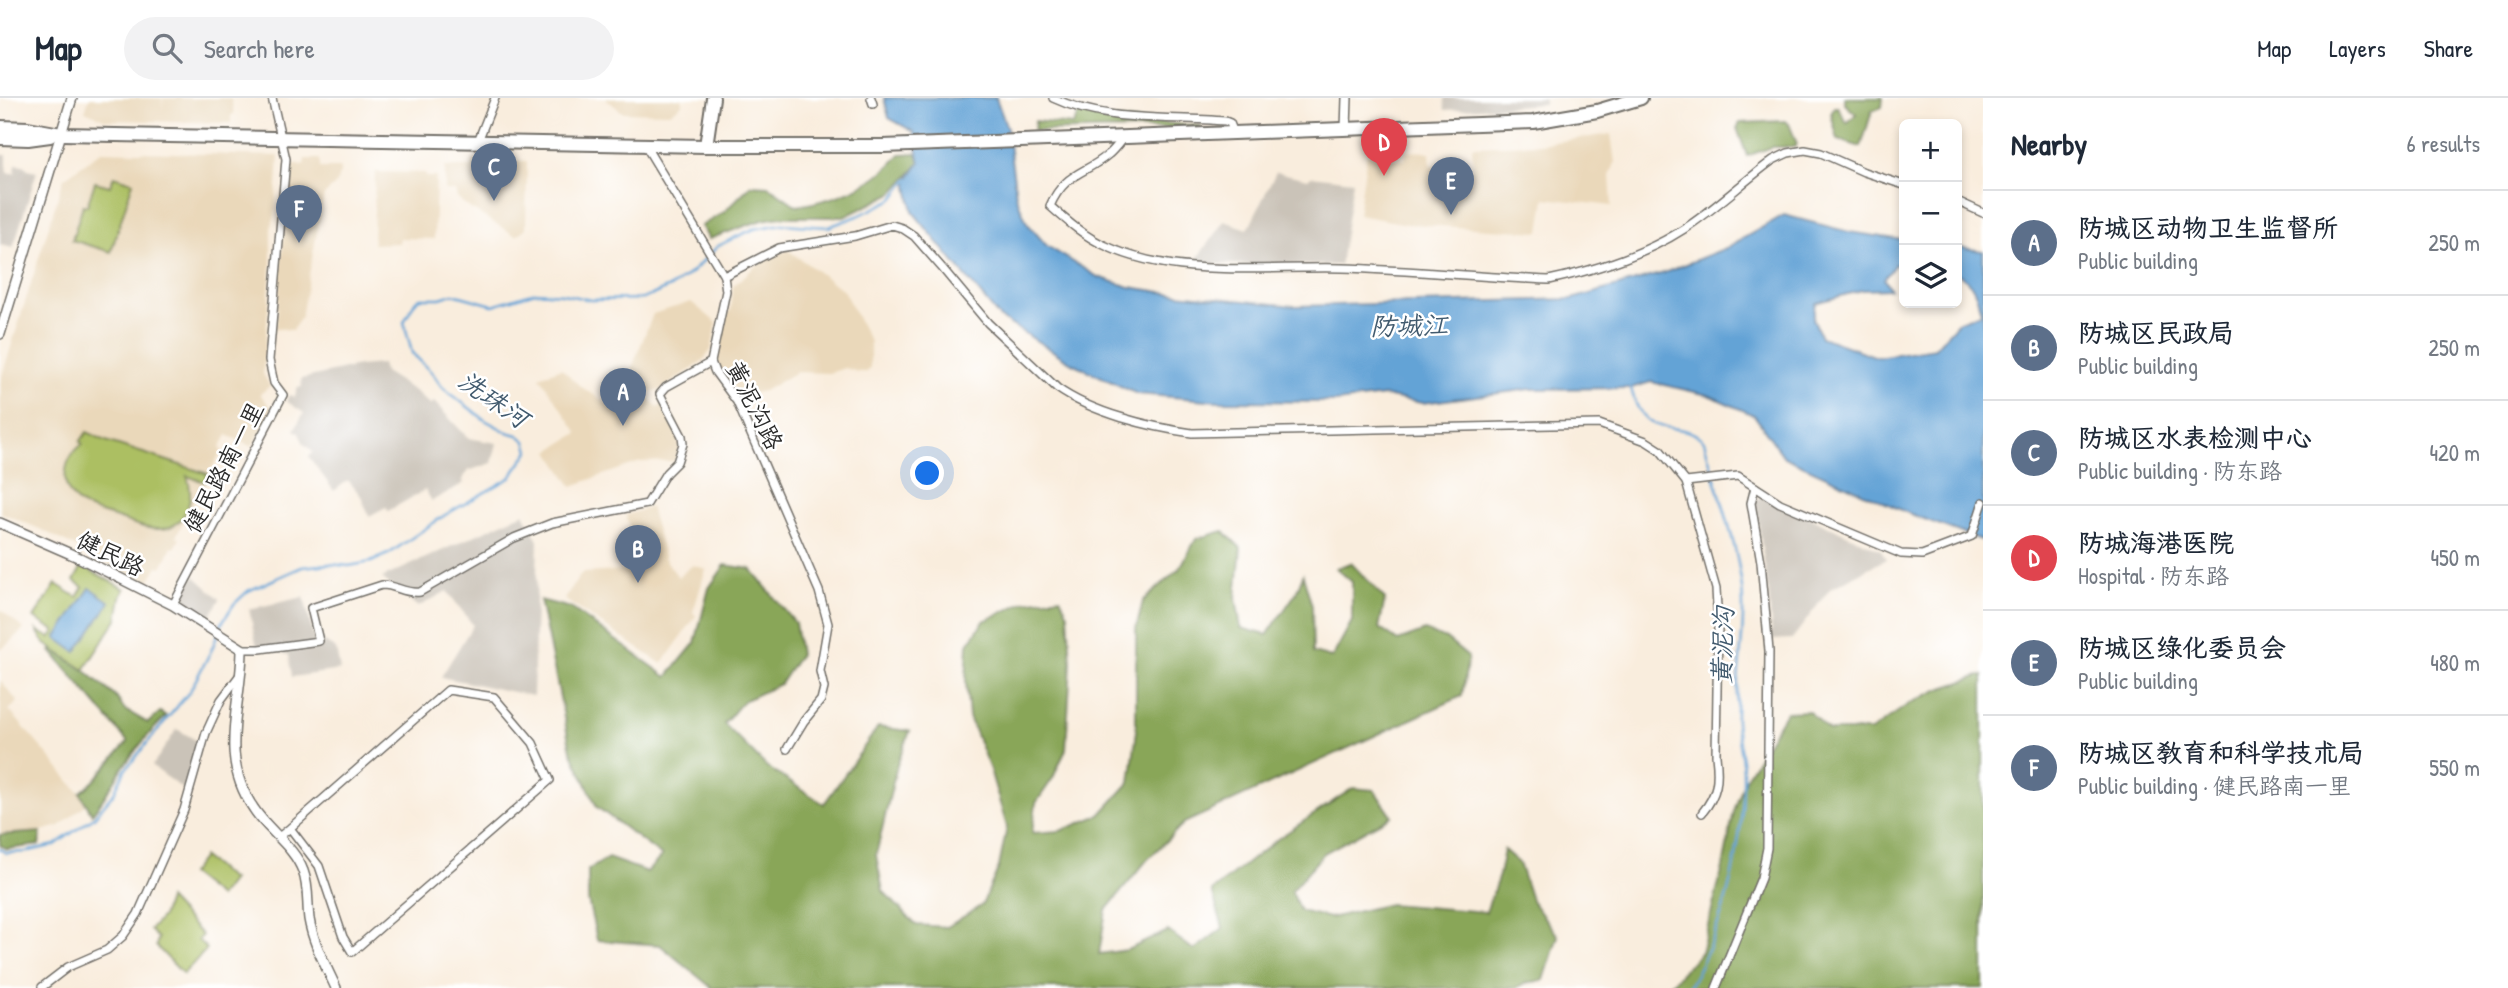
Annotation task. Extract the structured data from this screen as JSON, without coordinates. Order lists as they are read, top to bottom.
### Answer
{
  "streets": {
    "street": ["黄泥沟路", "健民路南一里", "健民路"]
  },
  "crossings": [
    ["健民路南一里", "健民路"]
  ],
  "water": ["防城江", "洗珠河", "黄泥沟"],
  "page": {
    "header": "Map",
    "search": "Search here",
    "nav": ["Map", "Layers", "Share"],
    "heading": ["Nearby", "6 results"],
    "pins": [
      "D",
      "C",
      "E",
      "F",
      "A",
      "B"
    ],
    "map_buttons": ["+", "−"],
    "list": [
      {
        "mark": "A",
        "name": "防城区动物卫生监督所",
        "note": "Public building",
        "value": "250 m"
      },
      {
        "mark": "B",
        "name": "防城区民政局",
        "note": "Public building",
        "value": "250 m"
      },
      {
        "mark": "C",
        "name": "防城区水表检测中心",
        "note": "Public building · 防东路",
        "value": "420 m"
      },
      {
        "mark": "D",
        "name": "防城海港医院",
        "note": "Hospital · 防东路",
        "value": "450 m"
      },
      {
        "mark": "E",
        "name": "防城区绿化委员会",
        "note": "Public building",
        "value": "480 m"
      },
      {
        "mark": "F",
        "name": "防城区教育和科学技术局",
        "note": "Public building · 健民路南一里",
        "value": "550 m"
      }
    ]
  }
}
